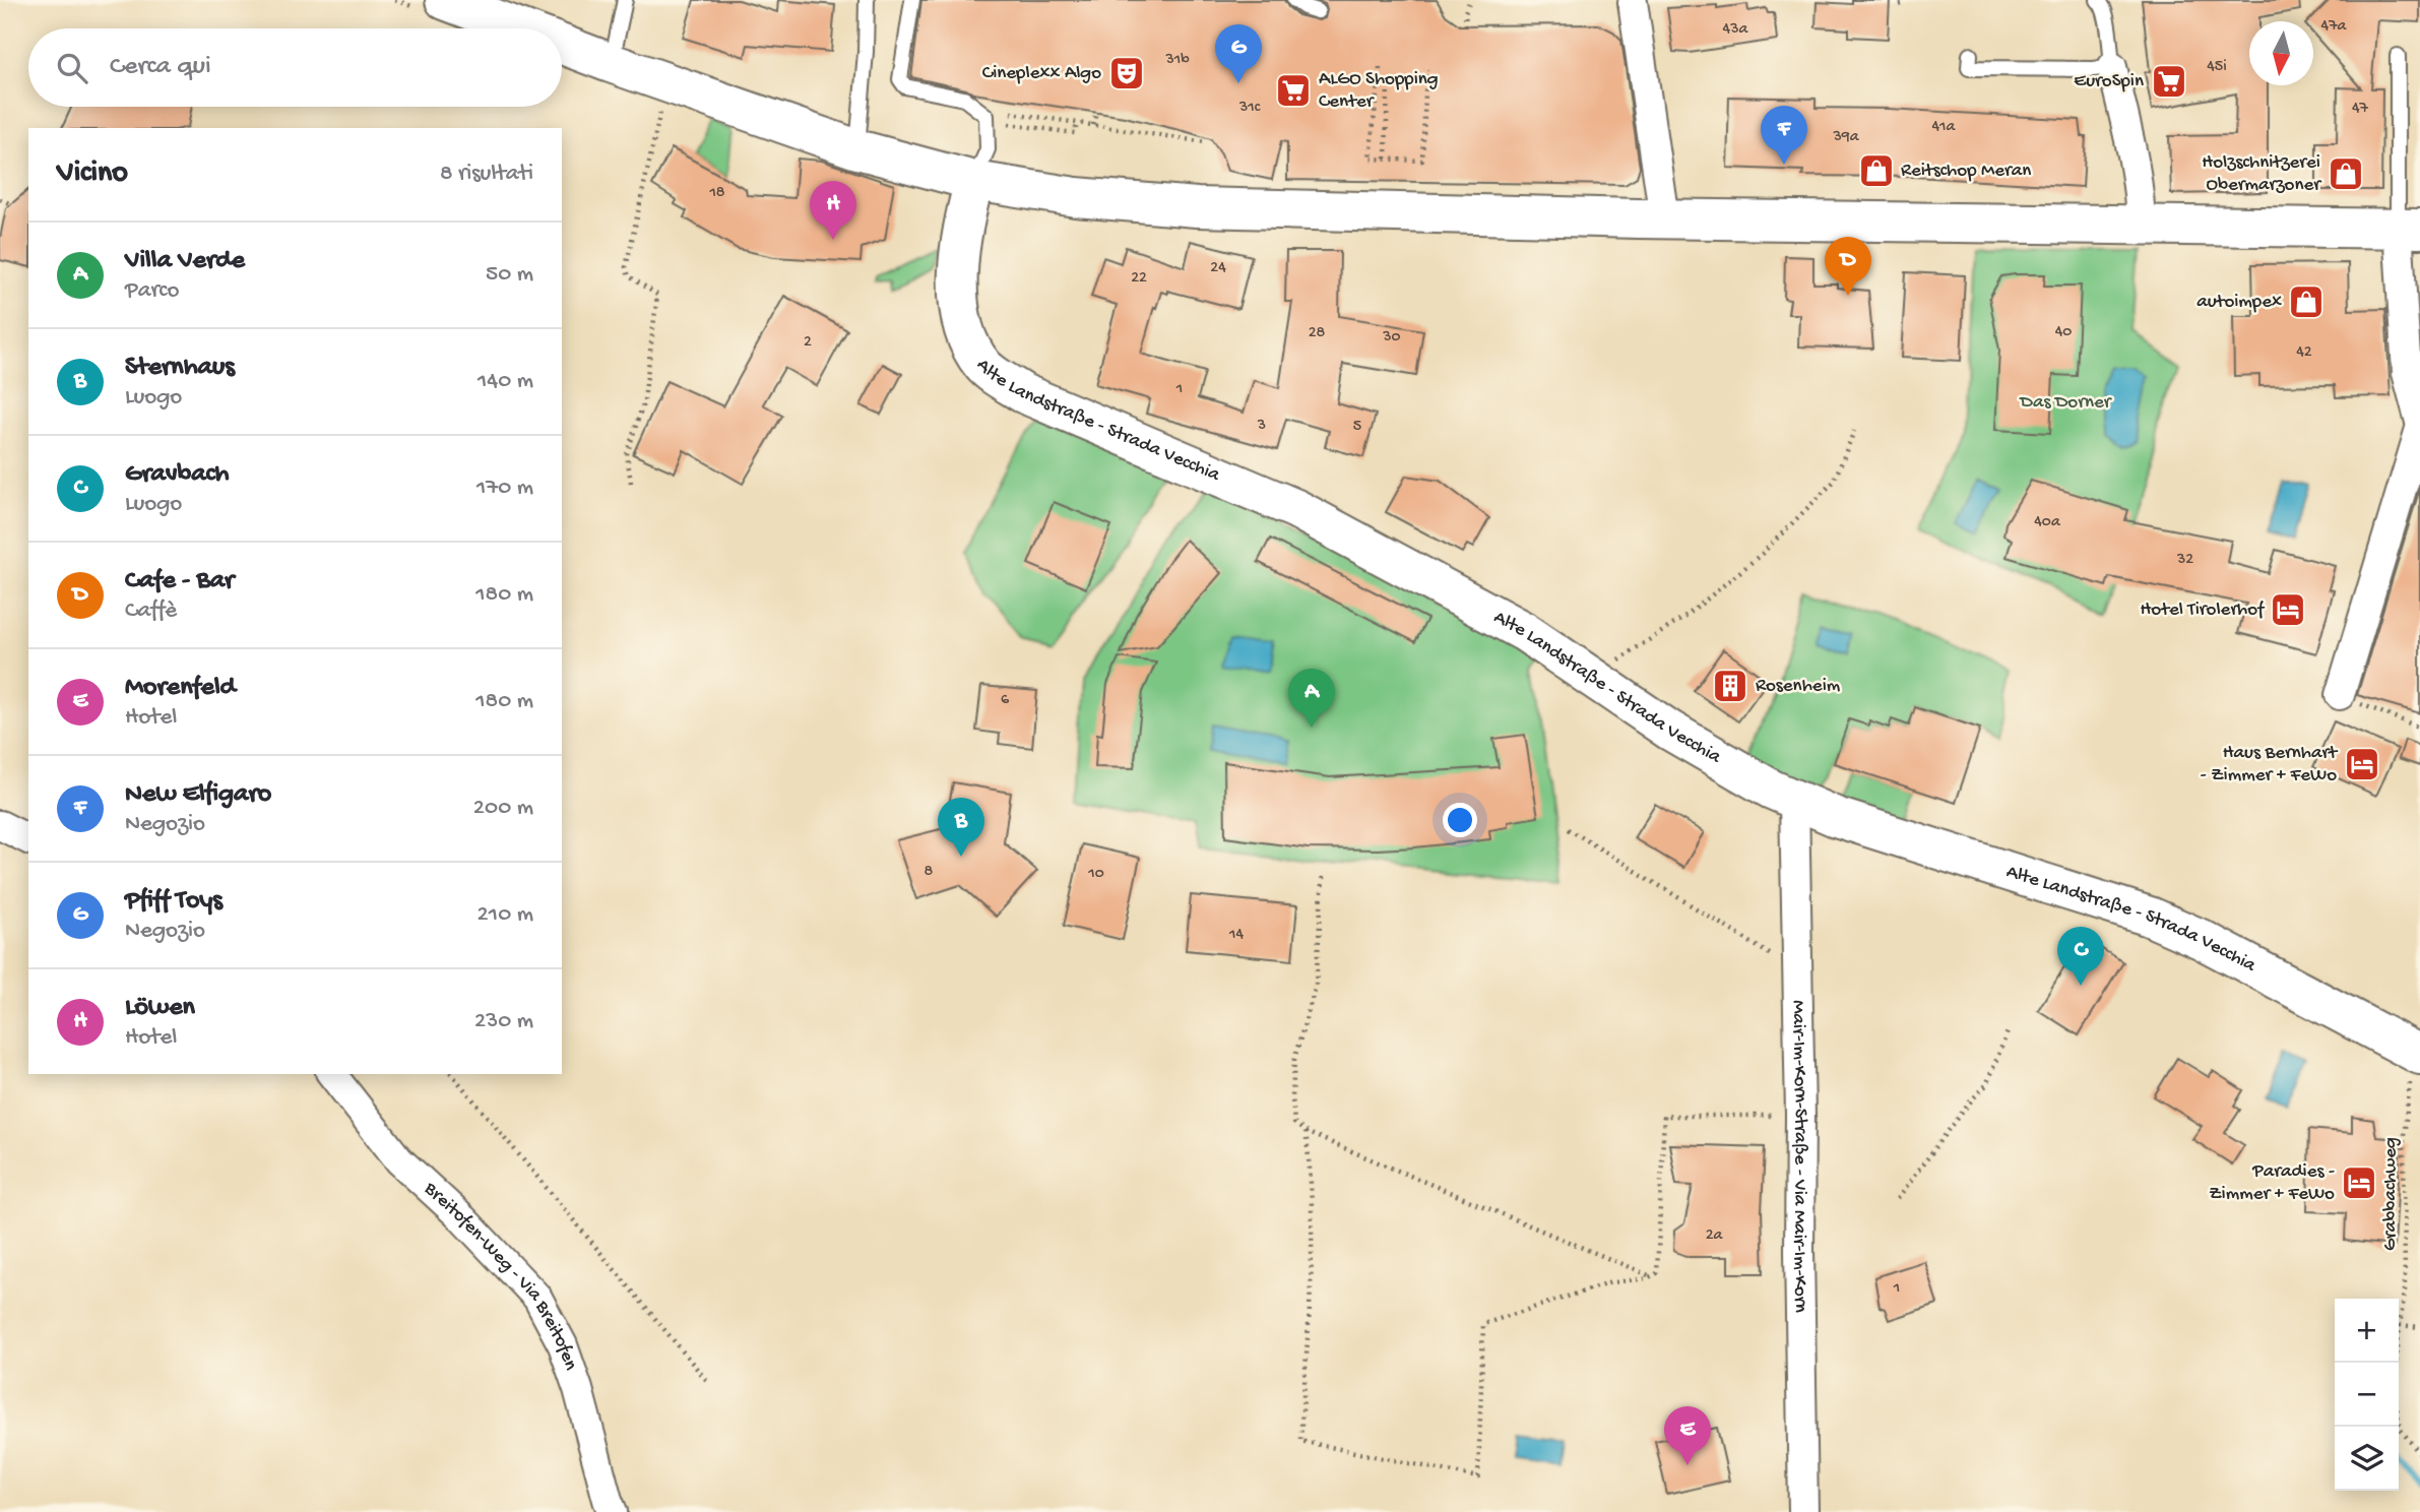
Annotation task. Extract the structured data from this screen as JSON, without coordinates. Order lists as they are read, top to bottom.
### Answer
{
  "streets": {
    "main road": ["Alte Landstraße - Strada Vecchia"],
    "street": ["Mair-Im-Korn-Straße - Via Mair-Im-Korn", "Breitofen-Weg - Via Breitofen"],
    "path": ["Grabbachweg"]
  },
  "crossings": [
    ["Alte Landstraße - Strada Vecchia", "Mair-Im-Korn-Straße - Via Mair-Im-Korn"],
    ["Alte Landstraße - Strada Vecchia", "Grabbachweg"]
  ],
  "parks": ["Das Dorner"],
  "places": {
    "theatre": ["Cineplexx Algo"],
    "supermarket": ["EuroSpin", "ALGO Shopping Center"],
    "shop": ["Reitschop Meran", "Holzschnitzerei Obermarzoner", "autoimpex"],
    "hotel": ["Hotel Tirolerhof", "Haus Bernhart - Zimmer + FeWo", "Paradies - Zimmer + FeWo"],
    "building": ["Rosenheim"]
  },
  "house_numbers": [
    "47a",
    "43a",
    "31b",
    "45i",
    "31c",
    "47",
    "41a",
    "39a",
    "18",
    "24",
    "22",
    "40",
    "28",
    "30",
    "2",
    "42",
    "1",
    "3",
    "5",
    "40a",
    "32",
    "6",
    "8",
    "10",
    "14",
    "2a",
    "1"
  ],
  "north": "bottom",
  "page": {
    "pins": [
      "G",
      "F",
      "H",
      "D",
      "A",
      "B",
      "C",
      "E"
    ],
    "search": "Cerca qui",
    "heading": ["Vicino", "8 risultati"],
    "list": [
      {
        "mark": "A",
        "name": "Villa Verde",
        "note": "Parco",
        "value": "50 m"
      },
      {
        "mark": "B",
        "name": "Sternhaus",
        "note": "Luogo",
        "value": "140 m"
      },
      {
        "mark": "C",
        "name": "Gravbach",
        "note": "Luogo",
        "value": "170 m"
      },
      {
        "mark": "D",
        "name": "Cafe - Bar",
        "note": "Caffè",
        "value": "180 m"
      },
      {
        "mark": "E",
        "name": "Morenfeld",
        "note": "Hotel",
        "value": "180 m"
      },
      {
        "mark": "F",
        "name": "New Elfigaro",
        "note": "Negozio",
        "value": "200 m"
      },
      {
        "mark": "G",
        "name": "Pfiff Toys",
        "note": "Negozio",
        "value": "210 m"
      },
      {
        "mark": "H",
        "name": "Löwen",
        "note": "Hotel",
        "value": "230 m"
      }
    ],
    "map_buttons": ["+", "−"]
  }
}
